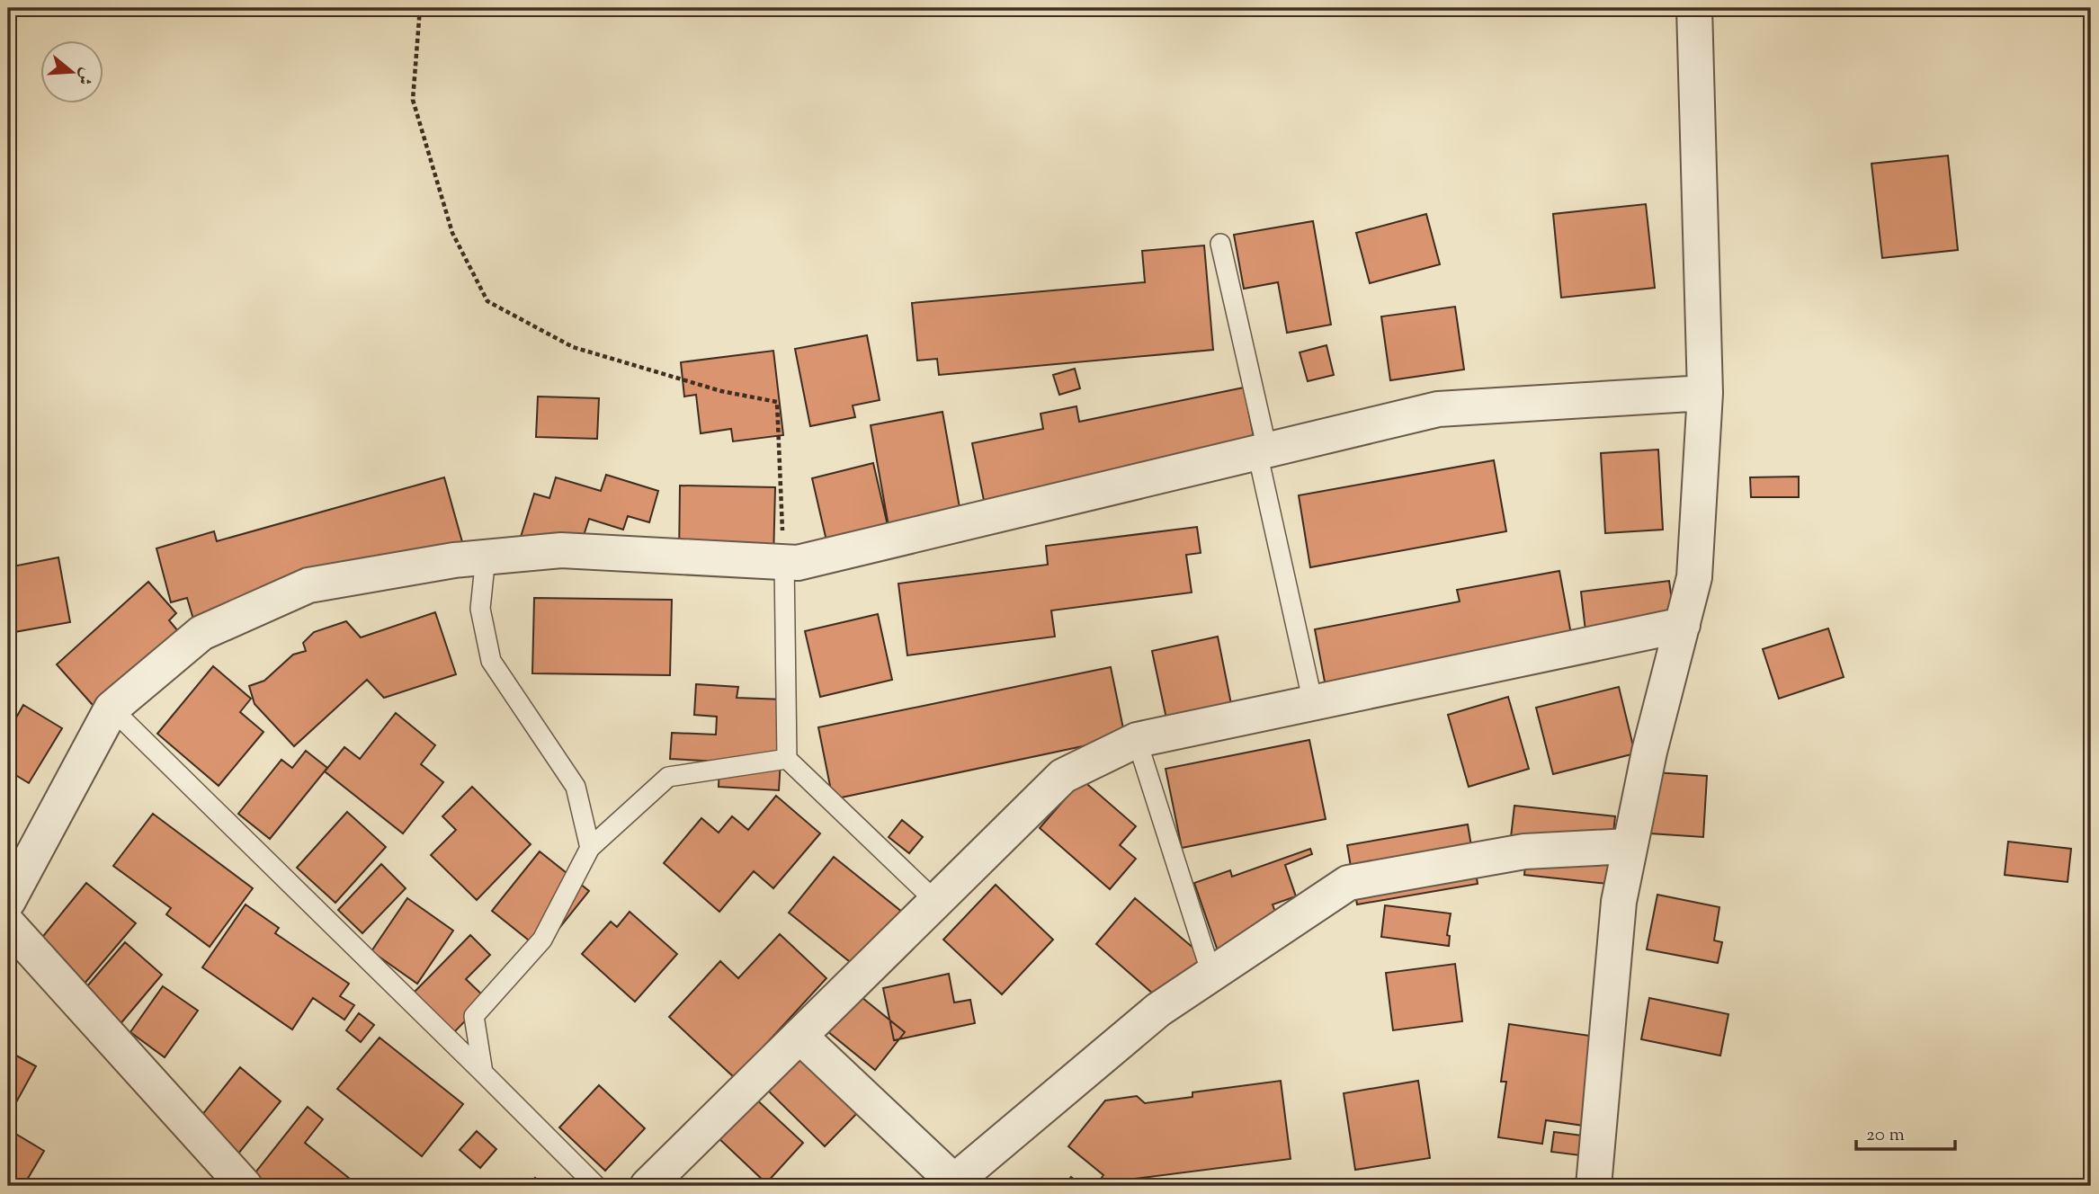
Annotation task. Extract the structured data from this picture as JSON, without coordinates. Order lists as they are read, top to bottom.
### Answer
{
  "scale_bar": "20 m",
  "north": "right"
}
